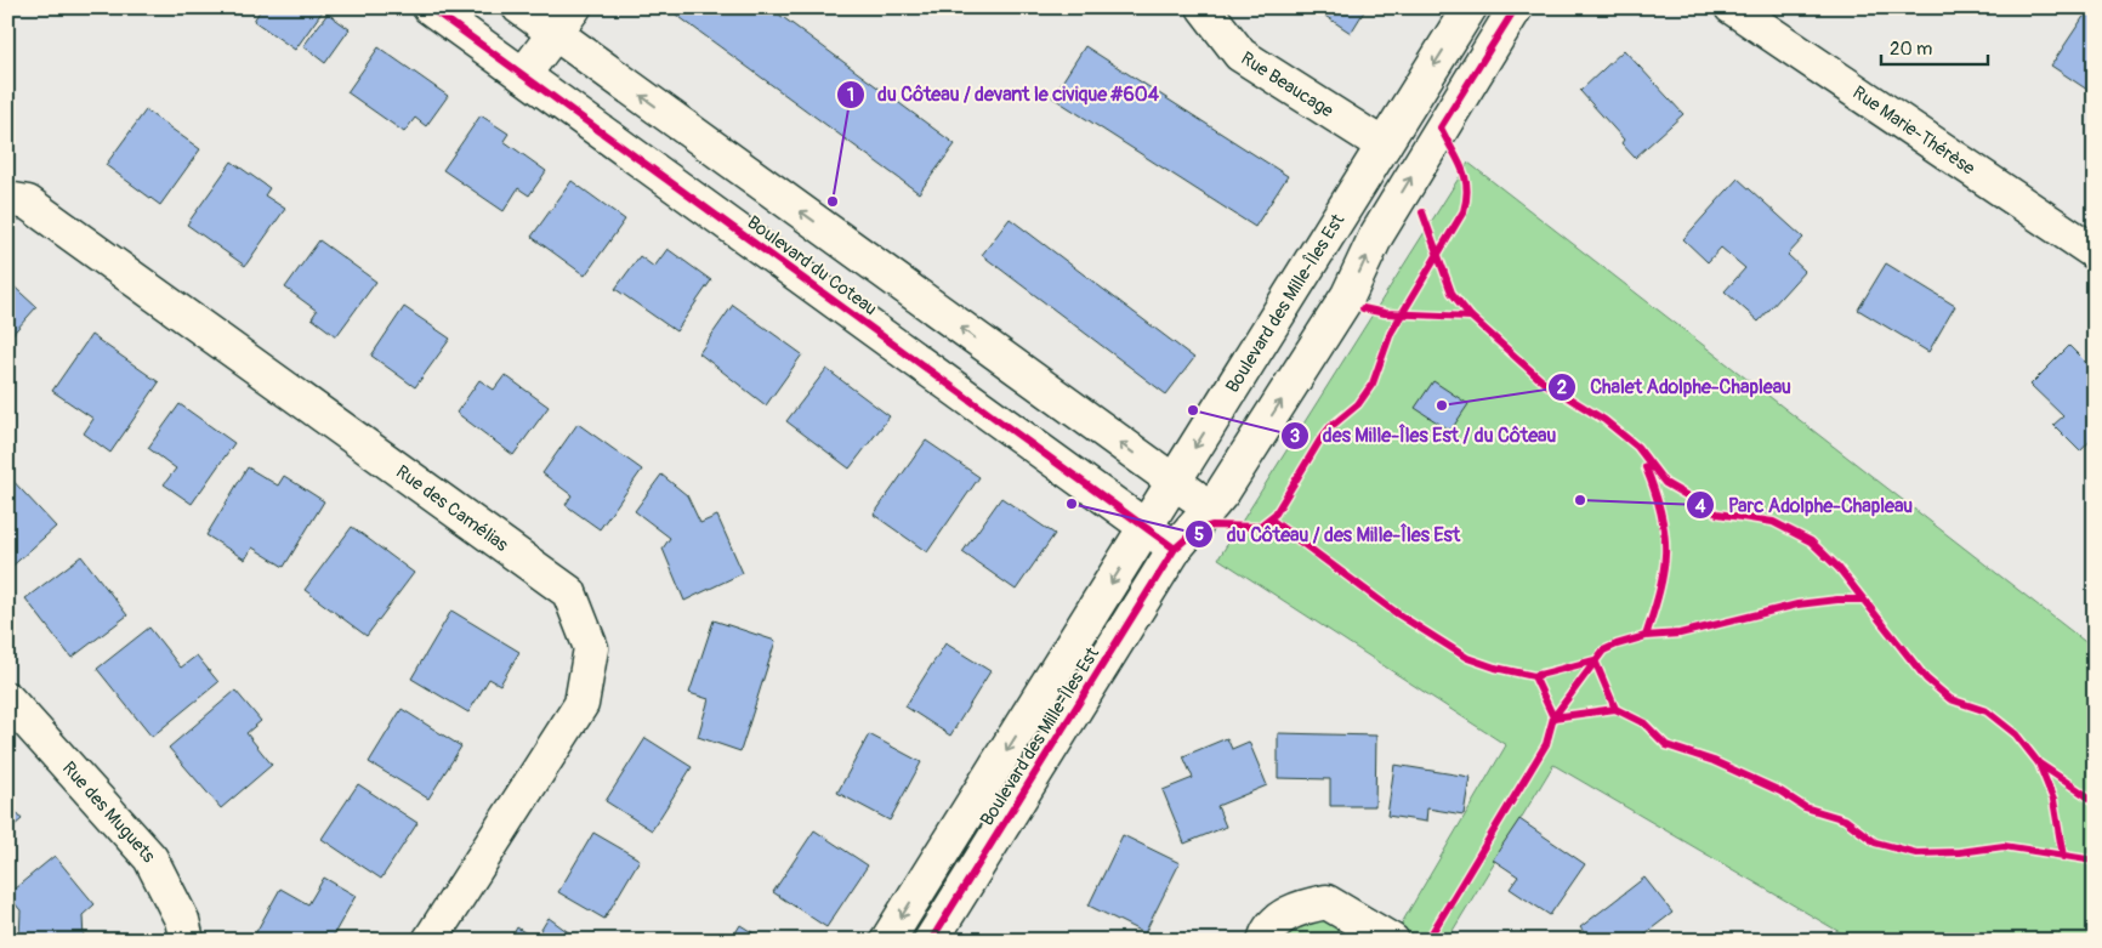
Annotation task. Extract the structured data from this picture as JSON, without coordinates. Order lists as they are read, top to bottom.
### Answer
{
  "streets": {
    "street": [
      "Rue Beaucage",
      "Rue Marie-Thérèse",
      "Boulevard du Coteau",
      "Boulevard des Mille-Îles Est",
      "Rue des Camélias",
      "Rue des Muguets"
    ]
  },
  "crossings": [
    ["Rue Beaucage", "Boulevard des Mille-Îles Est"],
    ["Boulevard du Coteau", "Boulevard des Mille-Îles Est"]
  ],
  "places": [
    "du Côteau / devant le civique #604",
    "Chalet Adolphe-Chapleau",
    "des Mille-Îles Est / du Côteau",
    "Parc Adolphe-Chapleau",
    "du Côteau / des Mille-Îles Est"
  ],
  "scale_bar": "20 m"
}
